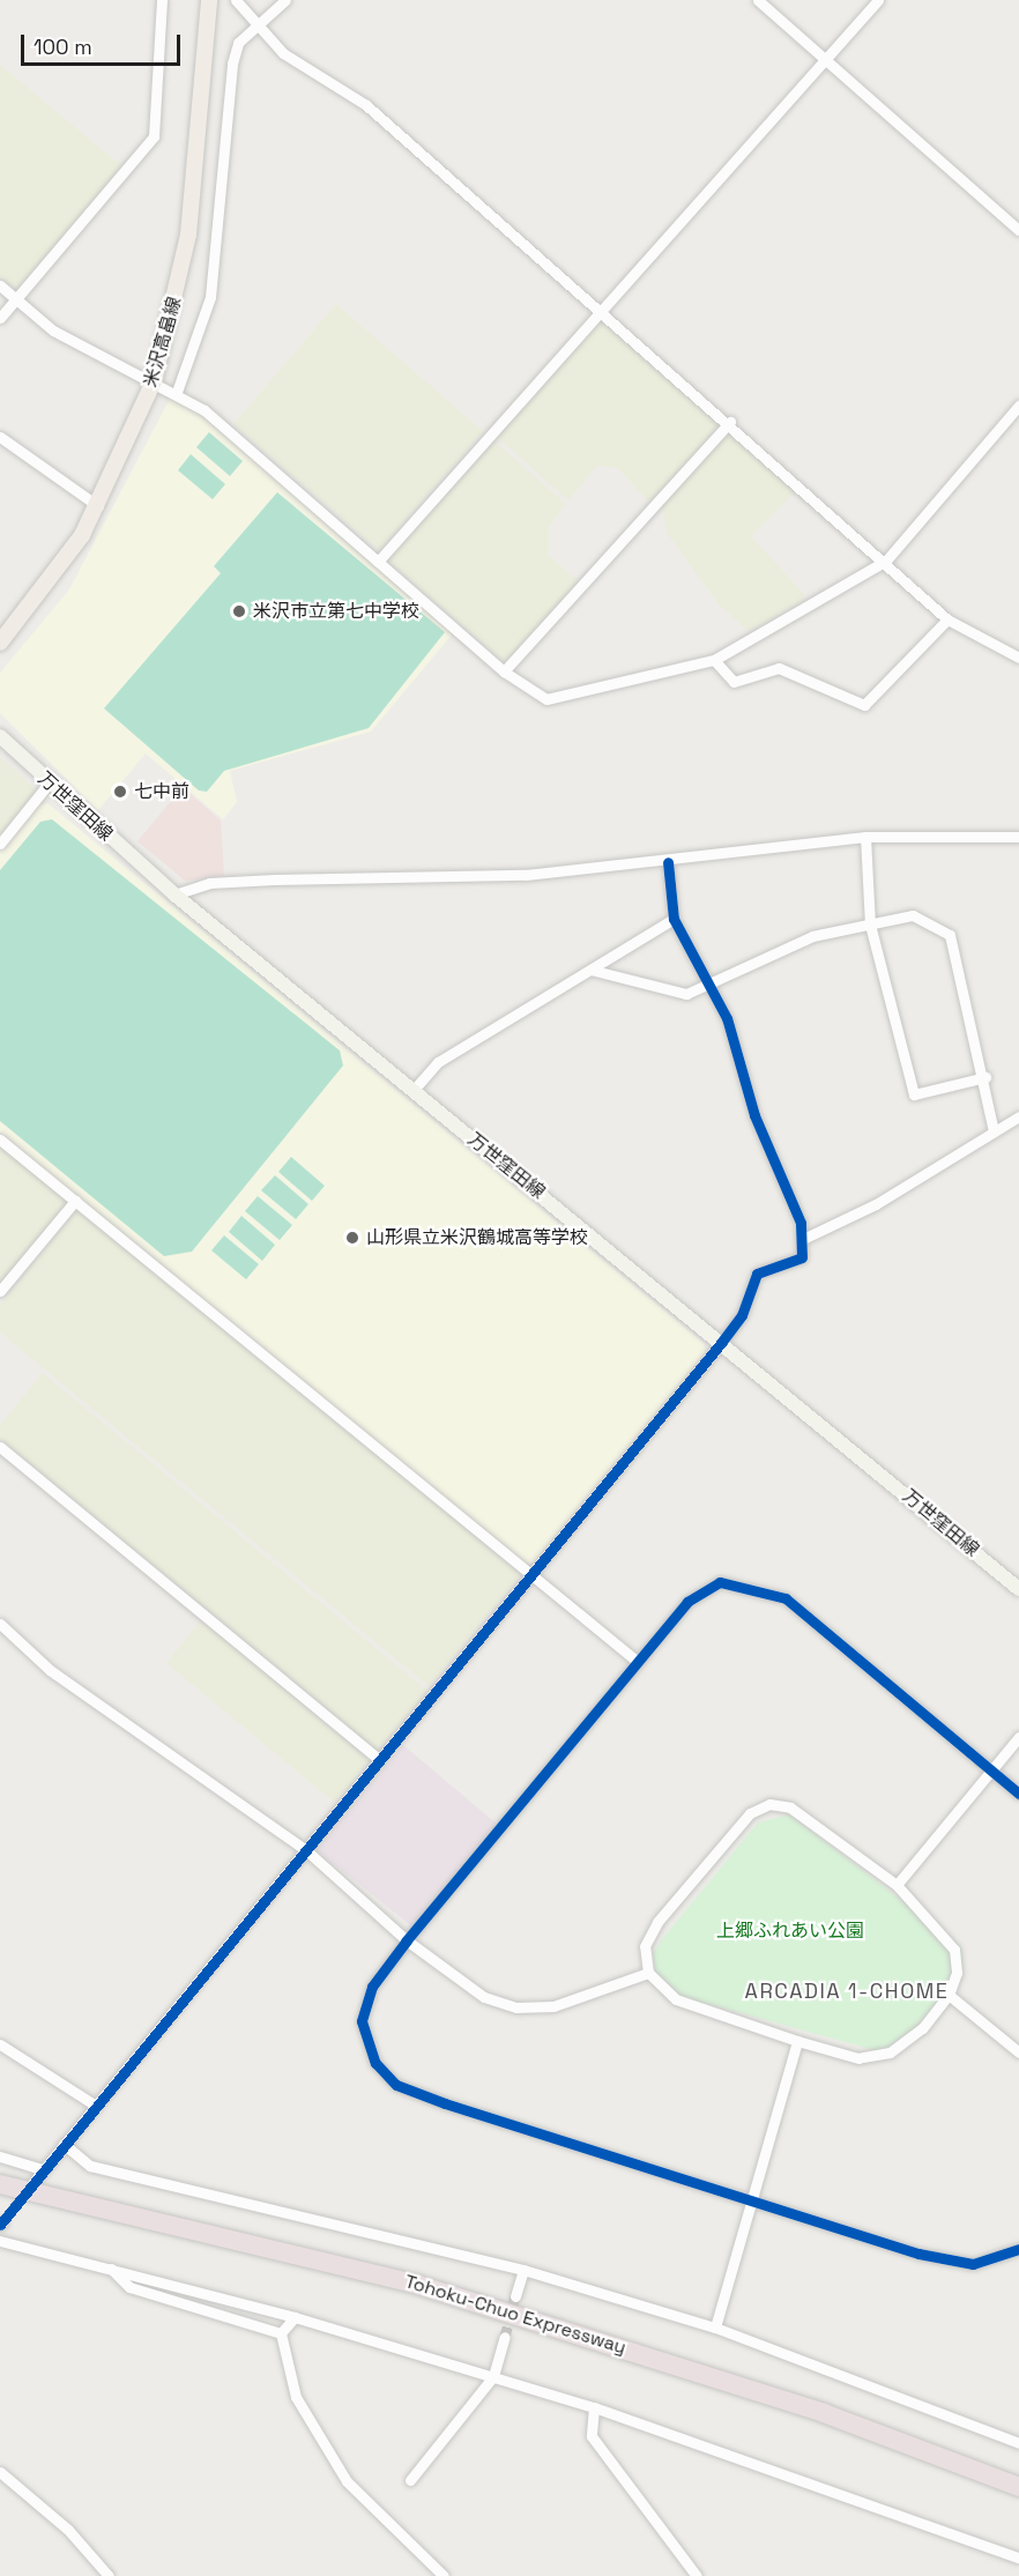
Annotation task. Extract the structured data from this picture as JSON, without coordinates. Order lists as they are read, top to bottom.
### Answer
{
  "streets": {
    "highway": ["Tohoku-Chuo Expressway"],
    "main road": ["米沢高畠線", "万世窪田線"]
  },
  "districts": ["ARCADIA 1-CHOME"],
  "parks": ["上郷ふれあい公園"],
  "places": ["米沢市立第七中学校", "七中前", "山形県立米沢鶴城高等学校"],
  "scale_bar": "100 m"
}
